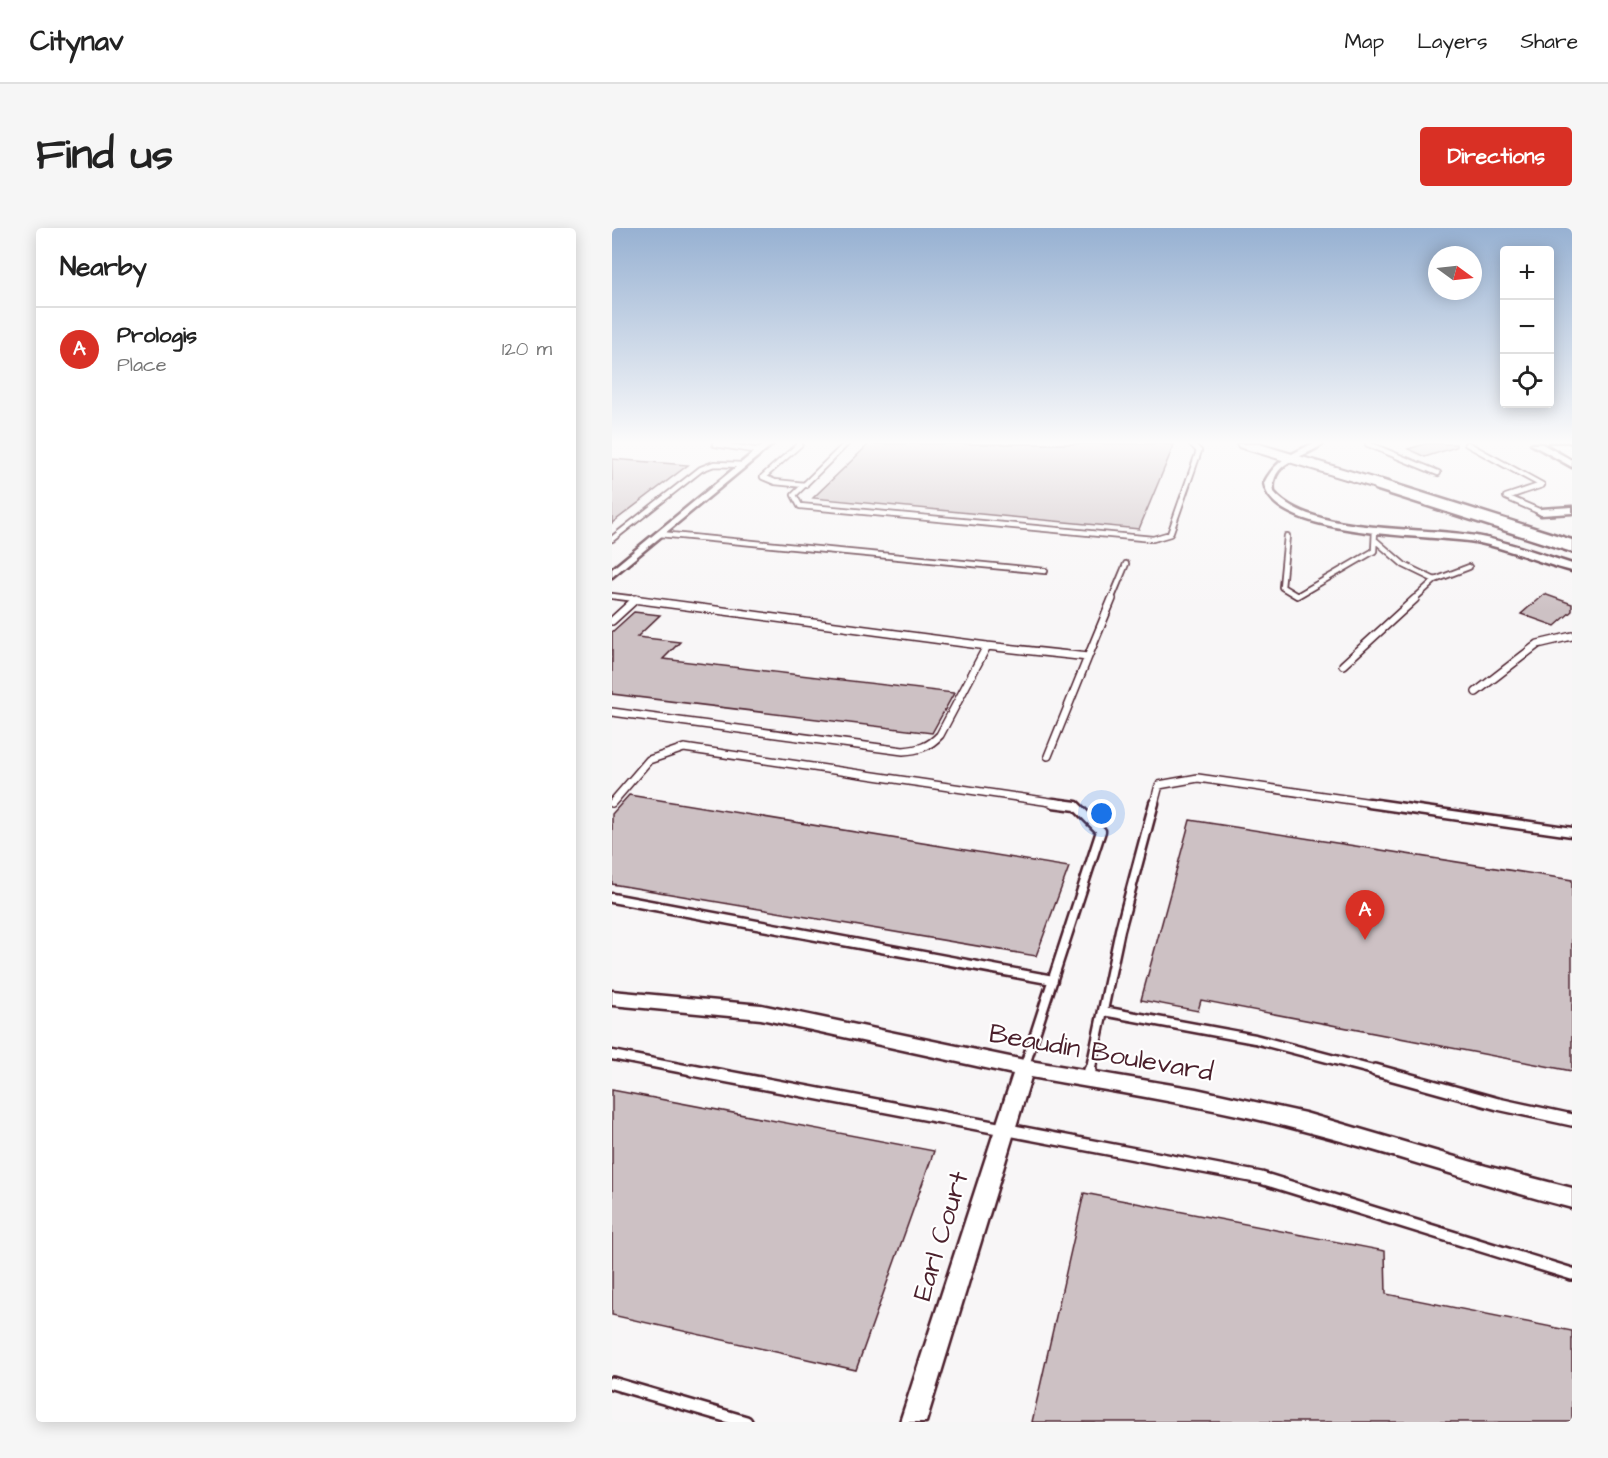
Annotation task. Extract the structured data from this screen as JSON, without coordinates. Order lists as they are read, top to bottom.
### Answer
{
  "streets": {
    "street": ["Beaudin Boulevard", "Earl Court"]
  },
  "crossings": [
    ["Beaudin Boulevard", "Earl Court"]
  ],
  "north": "right",
  "page": {
    "header": "Citynav",
    "nav": ["Map", "Layers", "Share"],
    "title": "Find us",
    "buttons": "Directions",
    "heading": "Nearby",
    "map_buttons": ["+", "−"],
    "list": [
      {
        "mark": "A",
        "name": "Prologis",
        "note": "Place",
        "value": "120 m"
      }
    ],
    "pins": "A"
  }
}
